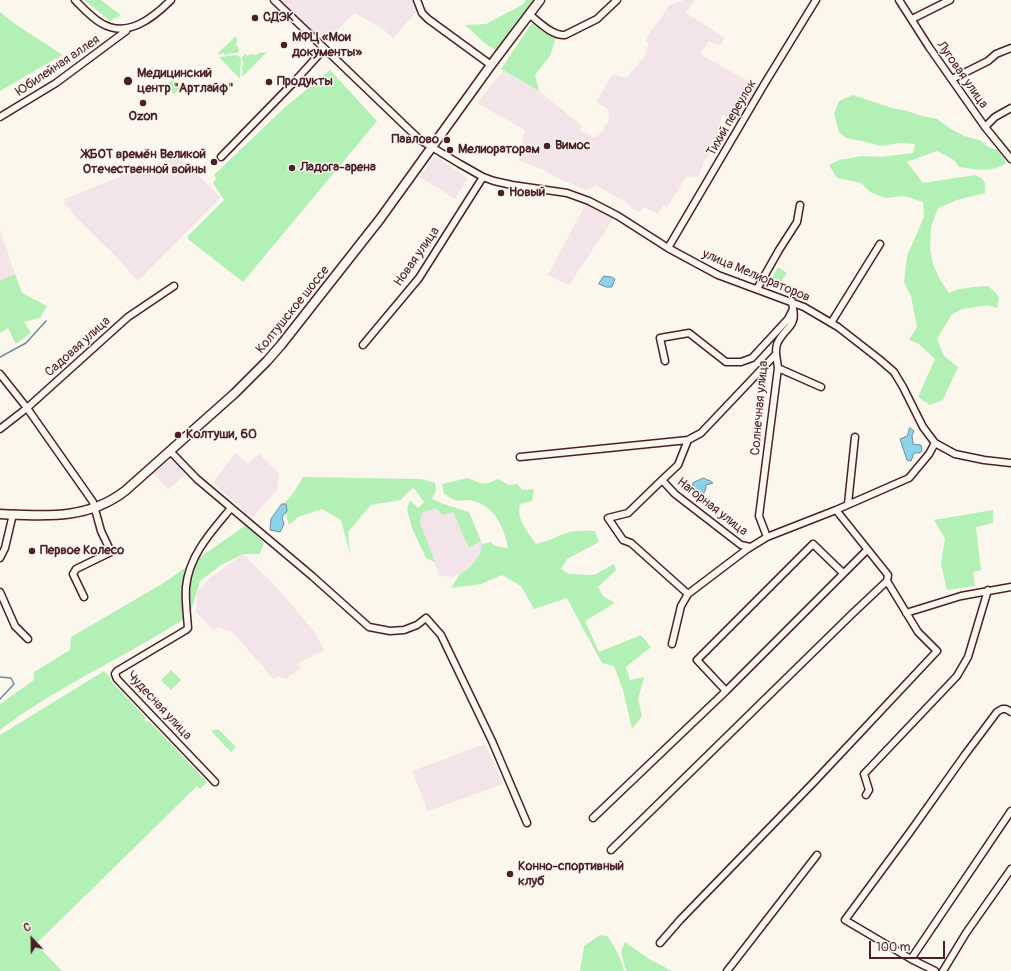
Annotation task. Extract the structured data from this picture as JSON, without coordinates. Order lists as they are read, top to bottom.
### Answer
{
  "streets": {
    "main road": ["Колтушское шоссе"],
    "street": [
      "Юбилейная аллея",
      "Луговая улица",
      "Тихий переулок",
      "Новая улица",
      "улица Мелиораторов",
      "Садовая улица",
      "Солнечная улица",
      "Нагорная улица",
      "Чудесная улица"
    ]
  },
  "crossings": [
    ["Тихий переулок", "улица Мелиораторов"],
    ["Новая улица", "улица Мелиораторов"],
    ["улица Мелиораторов", "Колтушское шоссе"],
    ["Солнечная улица", "Нагорная улица"]
  ],
  "places": [
    "СДЭК",
    "МФЦ «Мои документы»",
    "Медицинский центр \"Артлайф\"",
    "Продукты",
    "Ozon",
    "Павлово",
    "Вимос",
    "Мелиораторам",
    "ЖБОТ времён Великой Отечественной войны",
    "Ладога-арена",
    "Новый",
    "Колтуши, 60",
    "Первое Колесо",
    "Конно-спортивный клуб"
  ],
  "scale_bar": "100 m",
  "north": "top"
}
